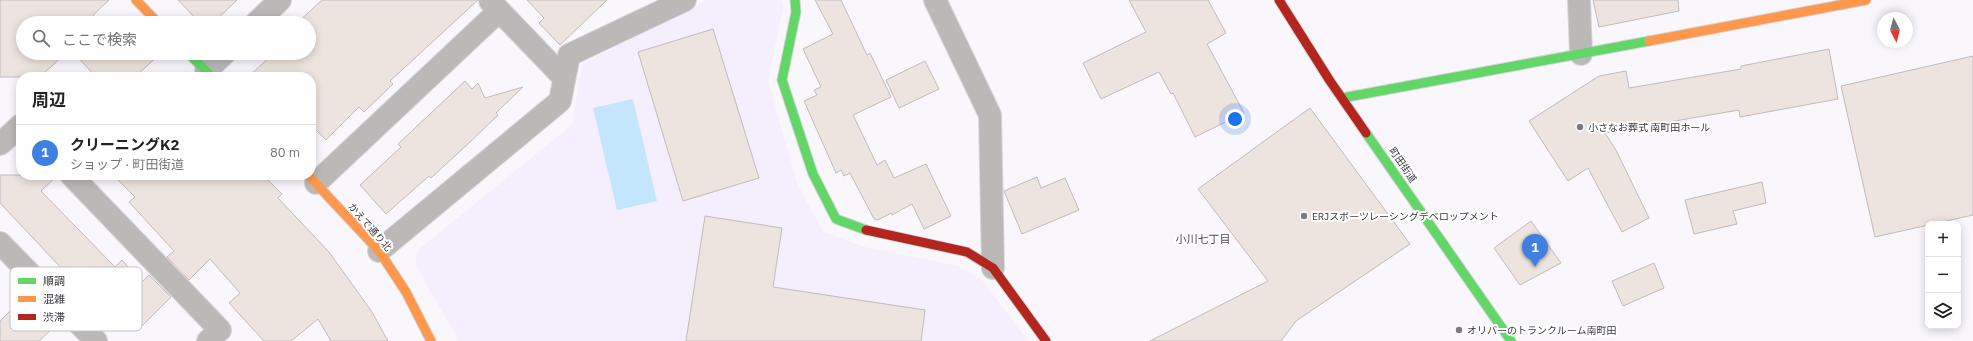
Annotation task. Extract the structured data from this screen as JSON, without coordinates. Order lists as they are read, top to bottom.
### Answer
{
  "streets": {
    "street": ["町田街道", "かえで通り北"]
  },
  "districts": ["小川七丁目"],
  "places": ["小さなお葬式 南町田ホール", "ERJスポーツレーシングデベロップメント", "オリバーのトランクルーム南町田"],
  "legend": ["順調", "混雑", "渋滞"],
  "north": "bottom",
  "page": {
    "search": "ここで検索",
    "heading": "周辺",
    "list": [
      {
        "mark": "1",
        "name": "クリーニングK2",
        "note": "ショップ · 町田街道",
        "value": "80 m"
      }
    ],
    "map_buttons": ["+", "−"],
    "pins": "1"
  }
}
